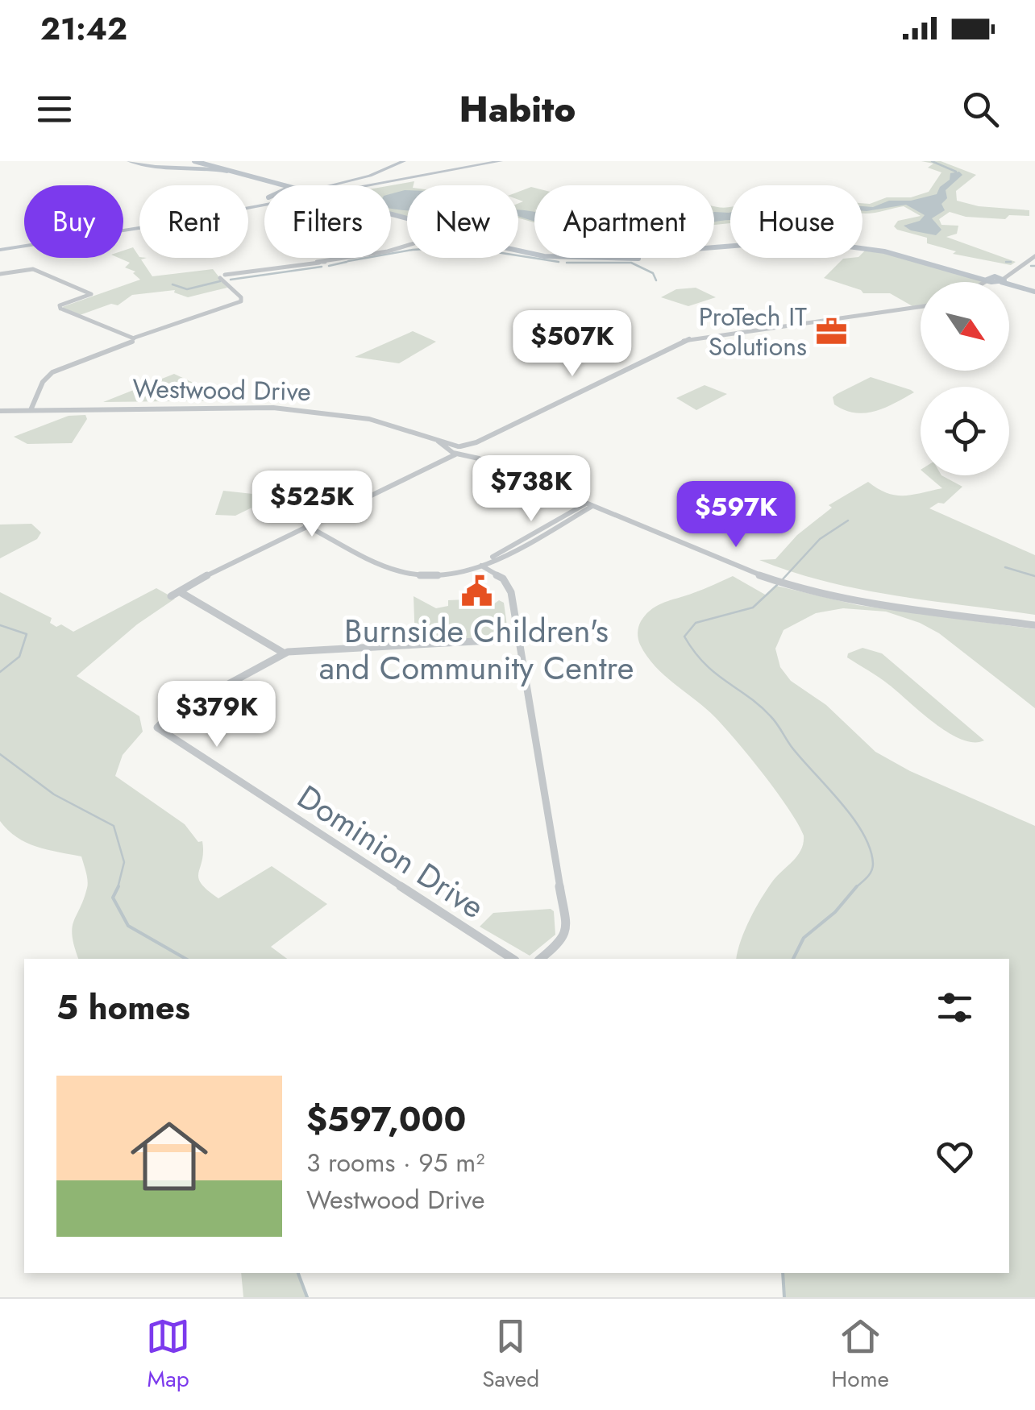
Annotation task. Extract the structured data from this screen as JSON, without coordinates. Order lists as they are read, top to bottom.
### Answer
{
  "streets": {
    "street": ["Westwood Drive", "Dominion Drive"]
  },
  "places": {
    "office": ["ProTech IT Solutions"],
    "public building": ["Burnside Children's and Community Centre"]
  },
  "north": "bottom right",
  "page": {
    "status": "21:42",
    "header": "Habito",
    "chip": [
      "Buy",
      "Rent",
      "Filters",
      "New",
      "Apartment",
      "House"
    ],
    "price": [
      "$507K",
      "$738K",
      "$525K",
      "$597K",
      "$379K"
    ],
    "heading": "5 homes",
    "list": [
      {
        "name": "$597,000",
        "note": "3 rooms · 95 m² · Westwood Drive"
      }
    ],
    "tabs": ["Map", "Saved", "Home"]
  }
}
